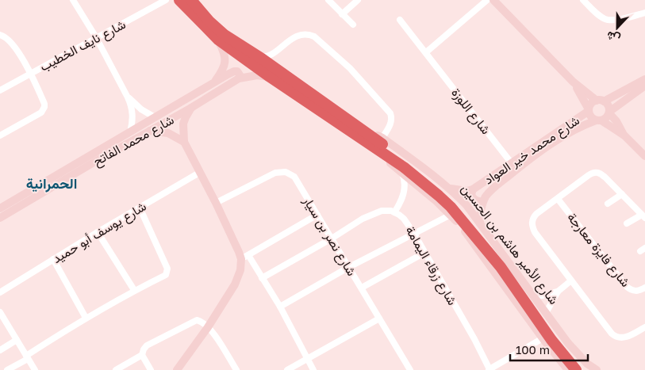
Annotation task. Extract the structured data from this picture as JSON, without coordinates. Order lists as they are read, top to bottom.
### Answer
{
  "streets": {
    "highway": ["شارع الأمير هاشم بن الحسين"],
    "main road": ["شارع محمد الفاتح", "شارع محمد خير العواد"],
    "street": [
      "شارع نايف الخطيب",
      "شارع اللوزة",
      "شارع يوسف أبو حميد",
      "شارع نصر بن سيار",
      "شارع فايزة معارجة",
      "شارع زرقاء اليمامة"
    ]
  },
  "crossings": [
    ["شارع اللوزة", "شارع محمد خير العواد"],
    ["شارع محمد الفاتح", "شارع الأمير هاشم بن الحسين"],
    ["شارع محمد خير العواد", "شارع الأمير هاشم بن الحسين"]
  ],
  "districts": ["الحمرانية"],
  "scale_bar": "100 m",
  "north": "bottom"
}
